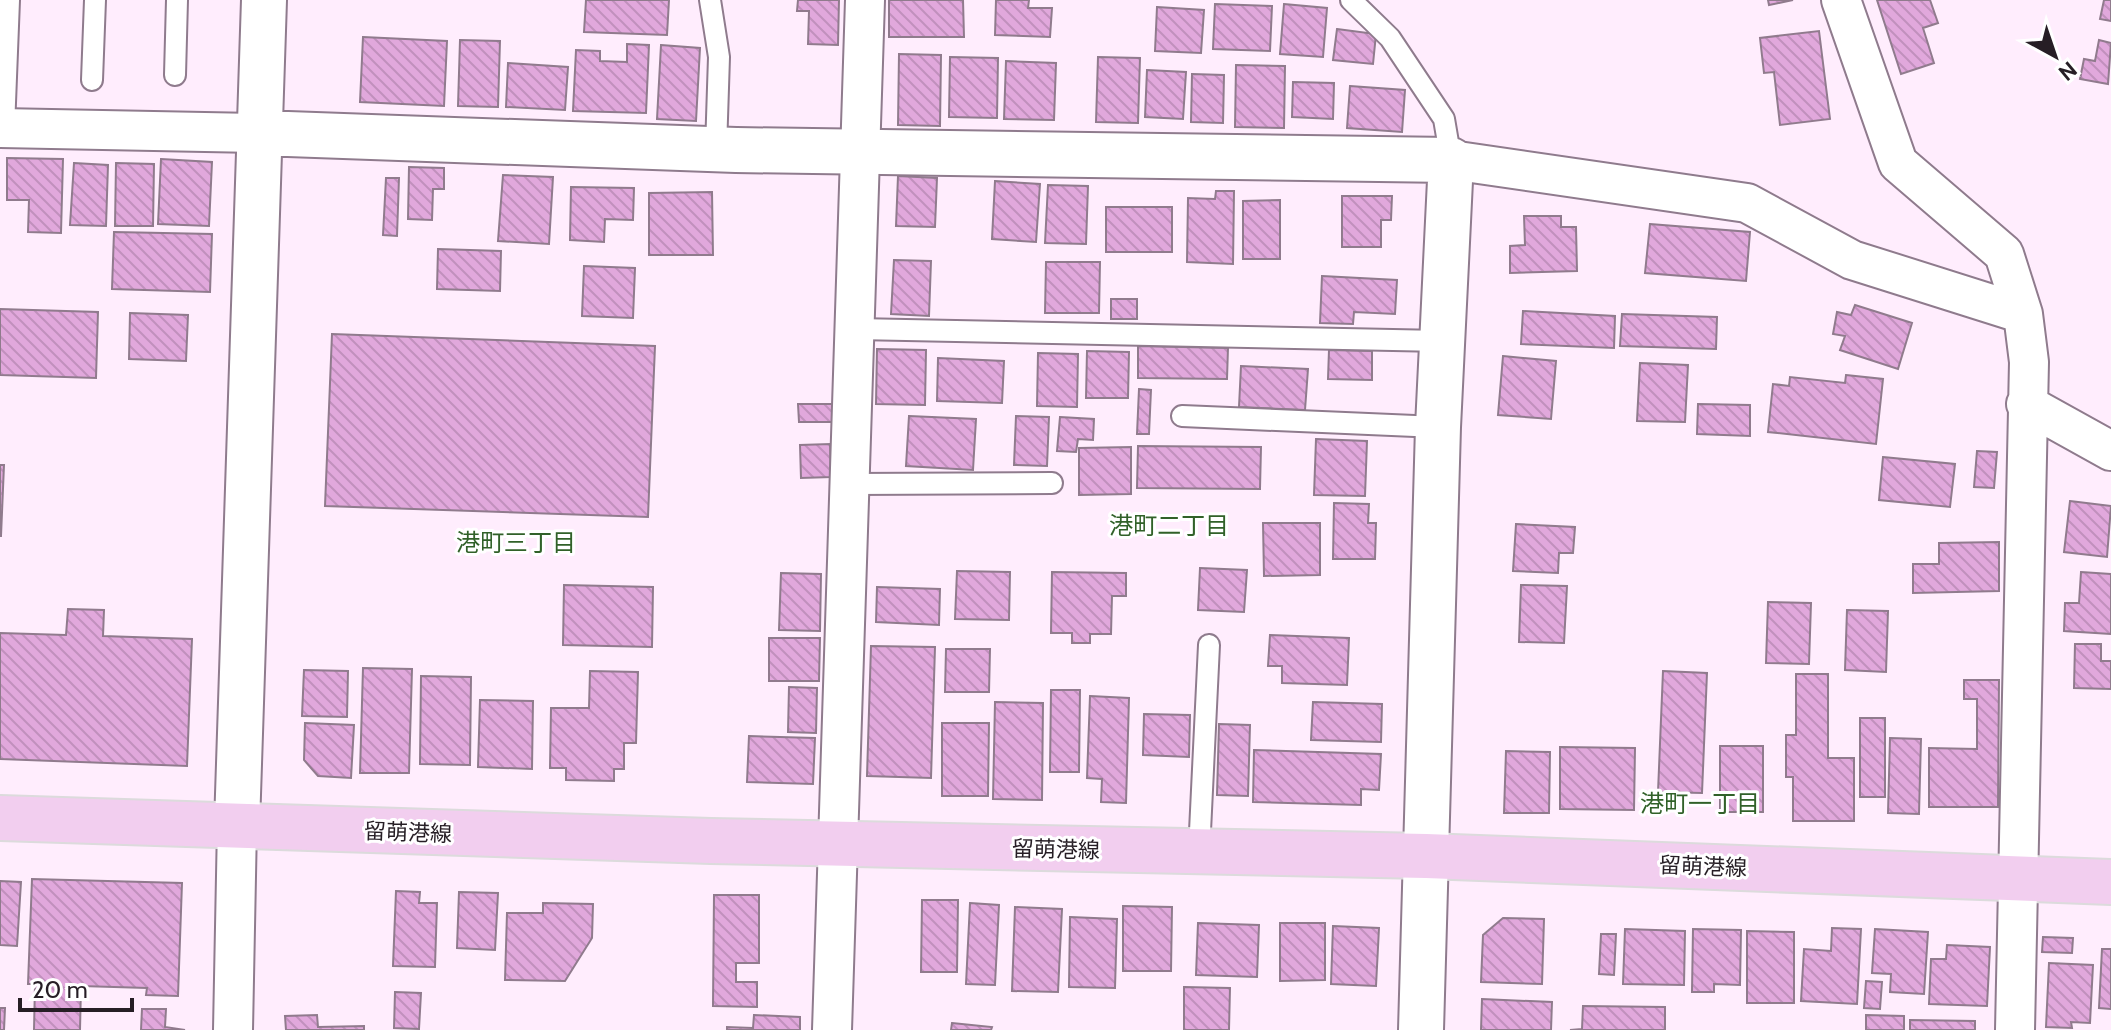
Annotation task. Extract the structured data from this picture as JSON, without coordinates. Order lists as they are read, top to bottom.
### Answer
{
  "streets": {
    "main road": ["留萌港線"]
  },
  "districts": ["港町二丁目", "港町三丁目", "港町一丁目"],
  "scale_bar": "20 m",
  "north": "bottom right"
}
